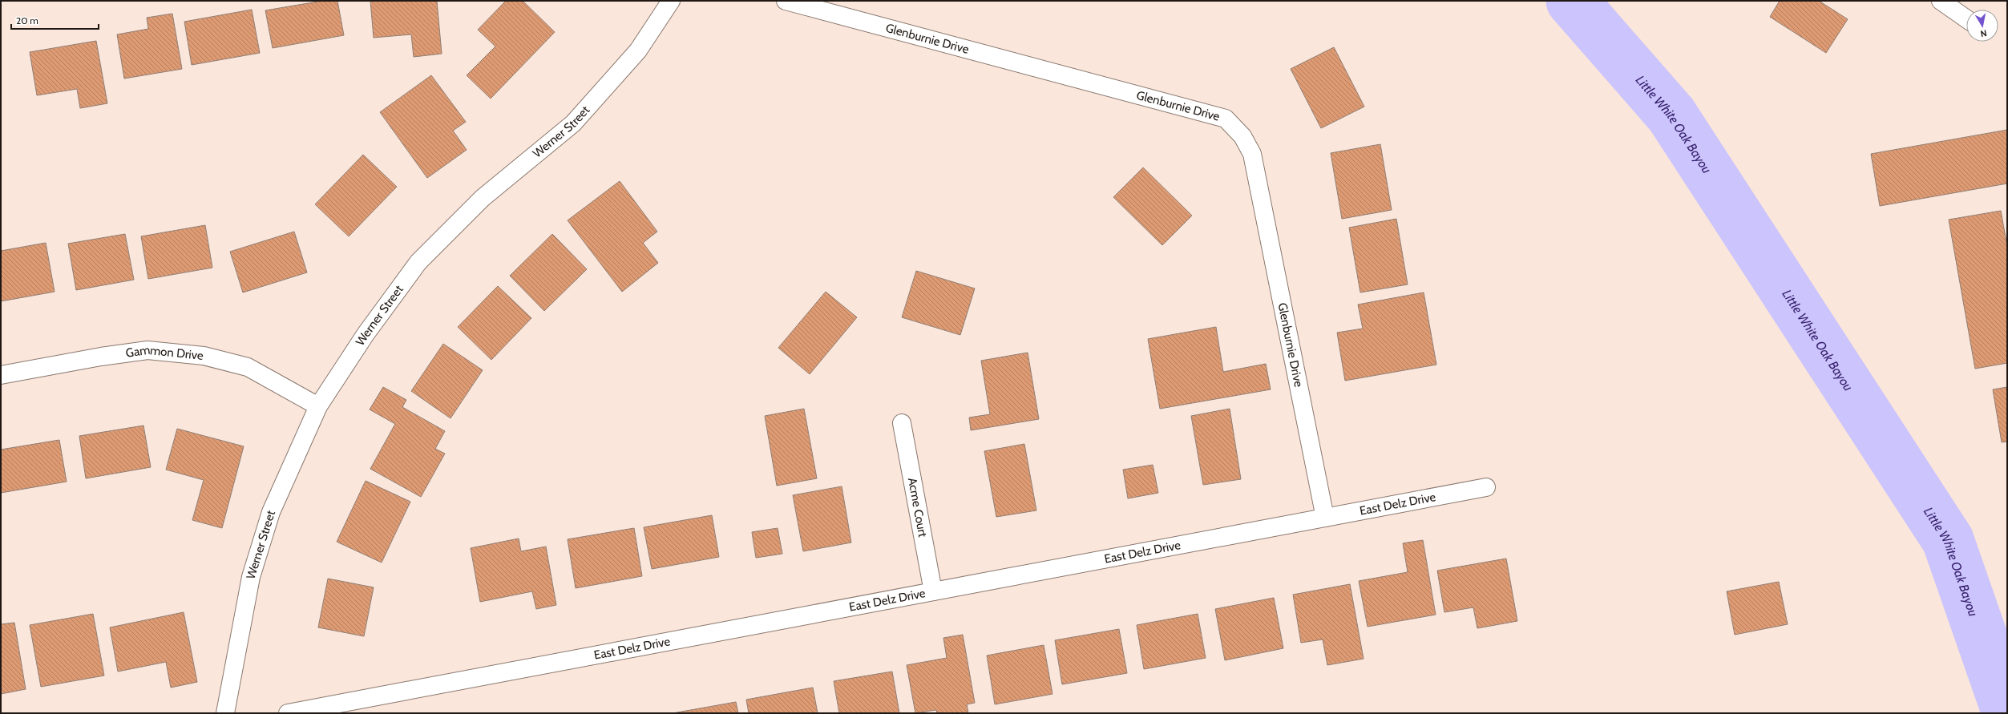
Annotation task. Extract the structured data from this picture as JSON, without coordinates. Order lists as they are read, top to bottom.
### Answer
{
  "streets": {
    "street": [
      "Glenburnie Drive",
      "Werner Street",
      "Gammon Drive",
      "East Delz Drive",
      "Acme Court"
    ]
  },
  "crossings": [
    ["Glenburnie Drive", "East Delz Drive"],
    ["Werner Street", "Gammon Drive"],
    ["East Delz Drive", "Acme Court"]
  ],
  "water": ["Little White Oak Bayou"],
  "scale_bar": "20 m",
  "north": "bottom"
}
